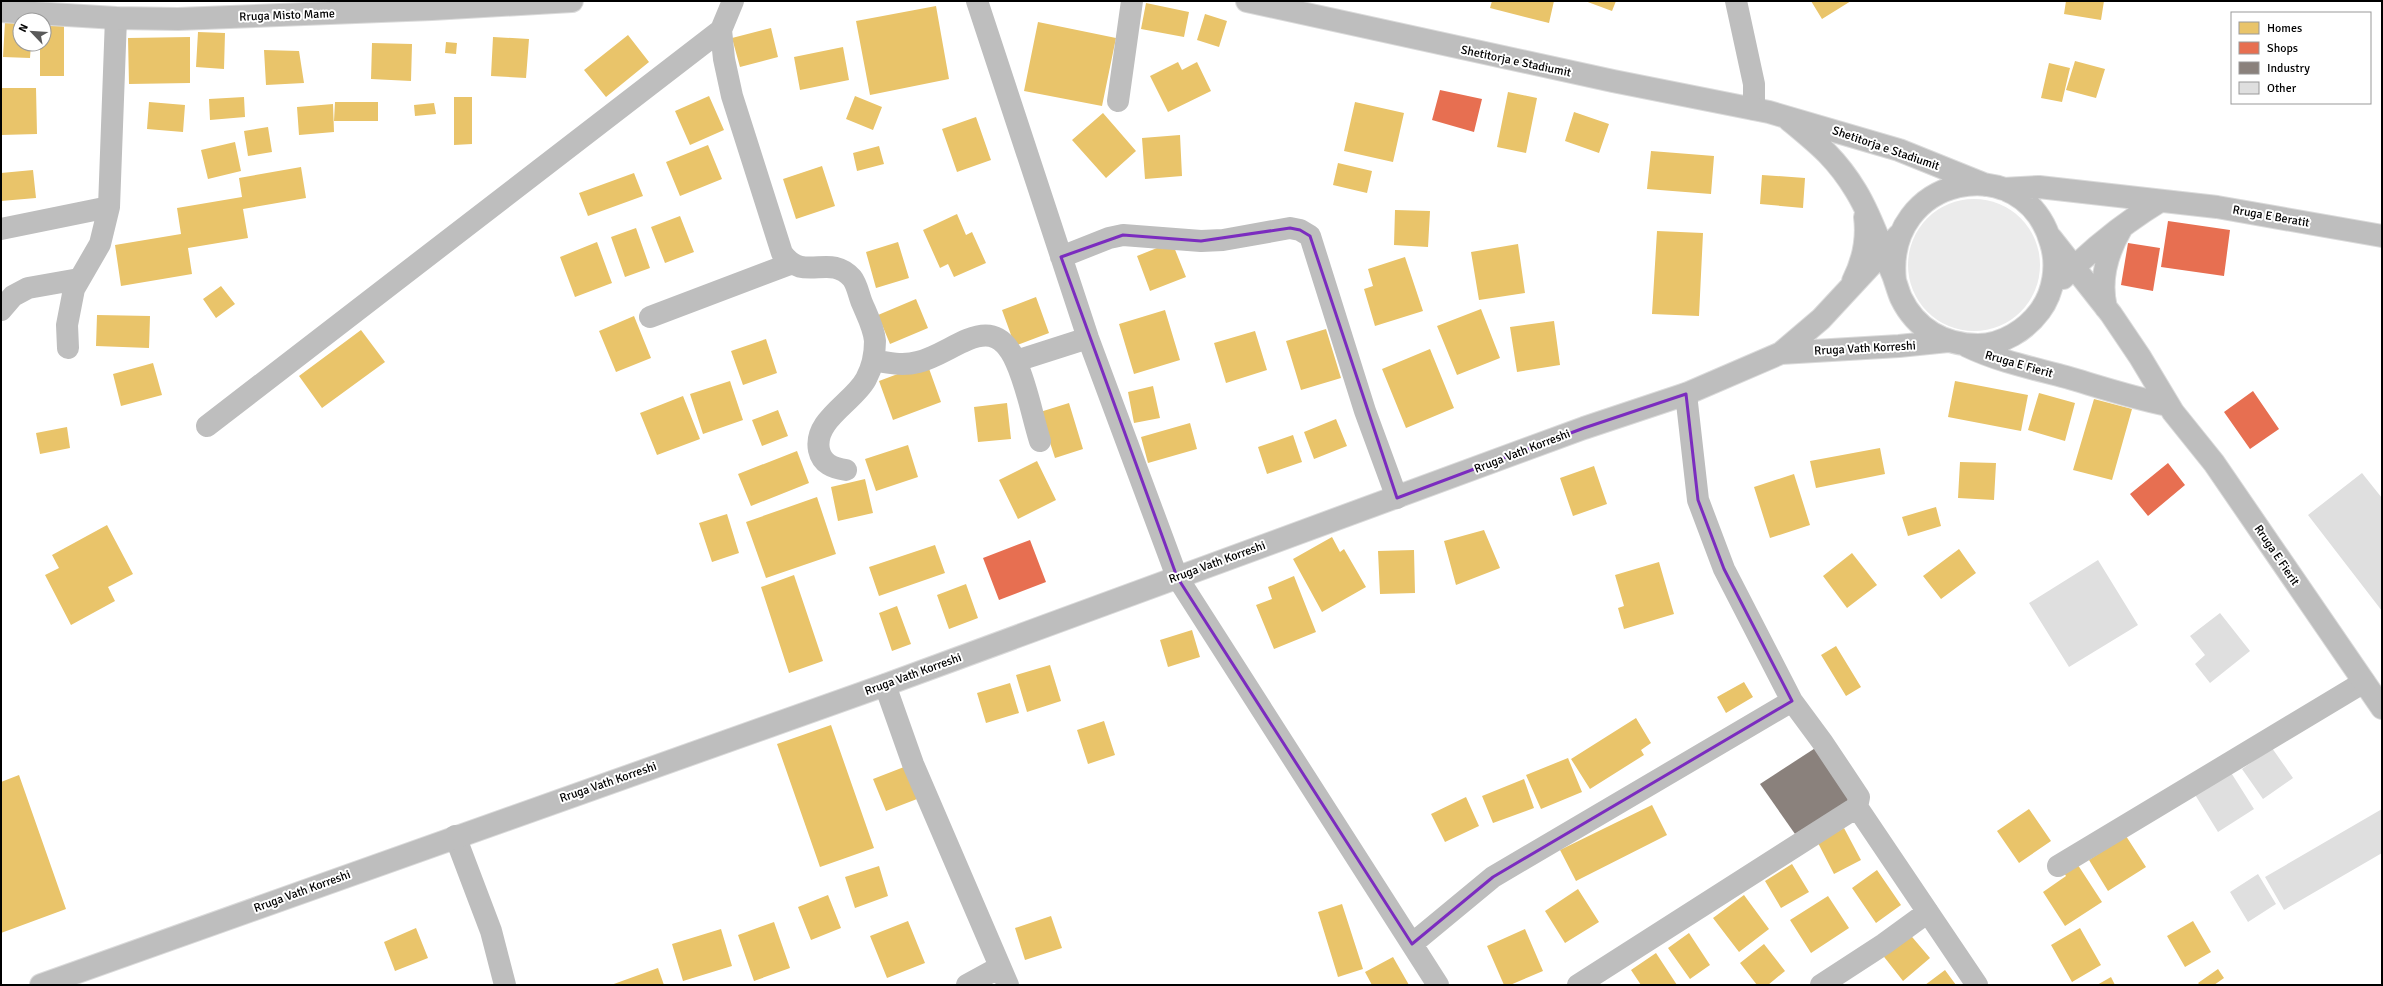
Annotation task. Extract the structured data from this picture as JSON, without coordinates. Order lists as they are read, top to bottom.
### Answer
{
  "streets": {
    "street": [
      "Rruga Misto Mame",
      "Shetitorja e Stadiumit",
      "Rruga E Beratit",
      "Rruga Vath Korreshi",
      "Rruga E Fierit"
    ]
  },
  "crossings": [
    ["Shetitorja e Stadiumit", "Rruga E Beratit"],
    ["Shetitorja e Stadiumit", "Rruga Vath Korreshi"],
    ["Shetitorja e Stadiumit", "Rruga E Fierit"],
    ["Rruga E Beratit", "Rruga Vath Korreshi"],
    ["Rruga Vath Korreshi", "Rruga E Fierit"]
  ],
  "legend": [
    "Homes",
    "Shops",
    "Industry",
    "Other"
  ],
  "north": "top left"
}
